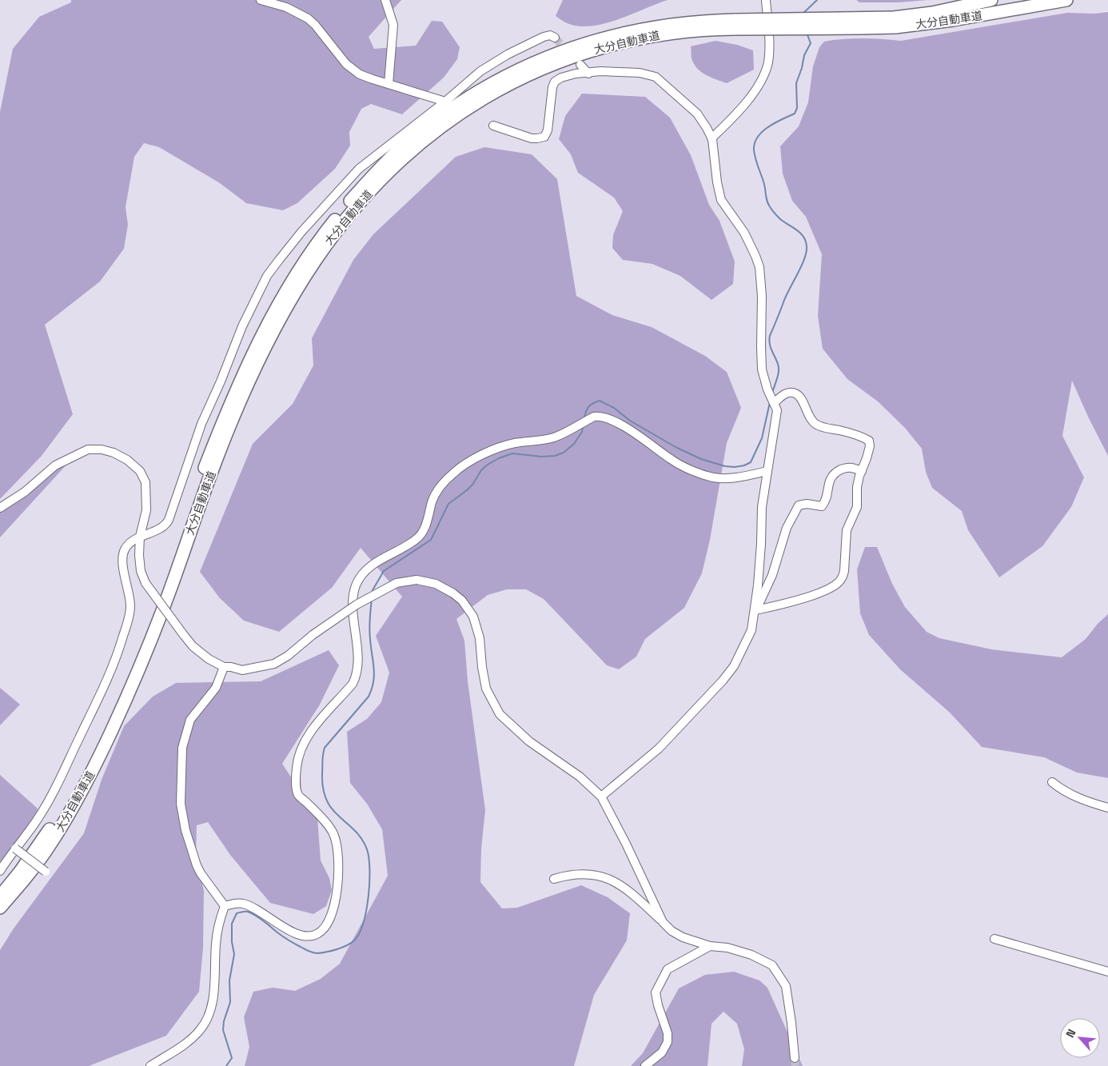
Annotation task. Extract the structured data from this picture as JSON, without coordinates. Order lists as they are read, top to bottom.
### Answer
{
  "streets": {
    "highway": ["大分自動車道"]
  },
  "north": "top left"
}
